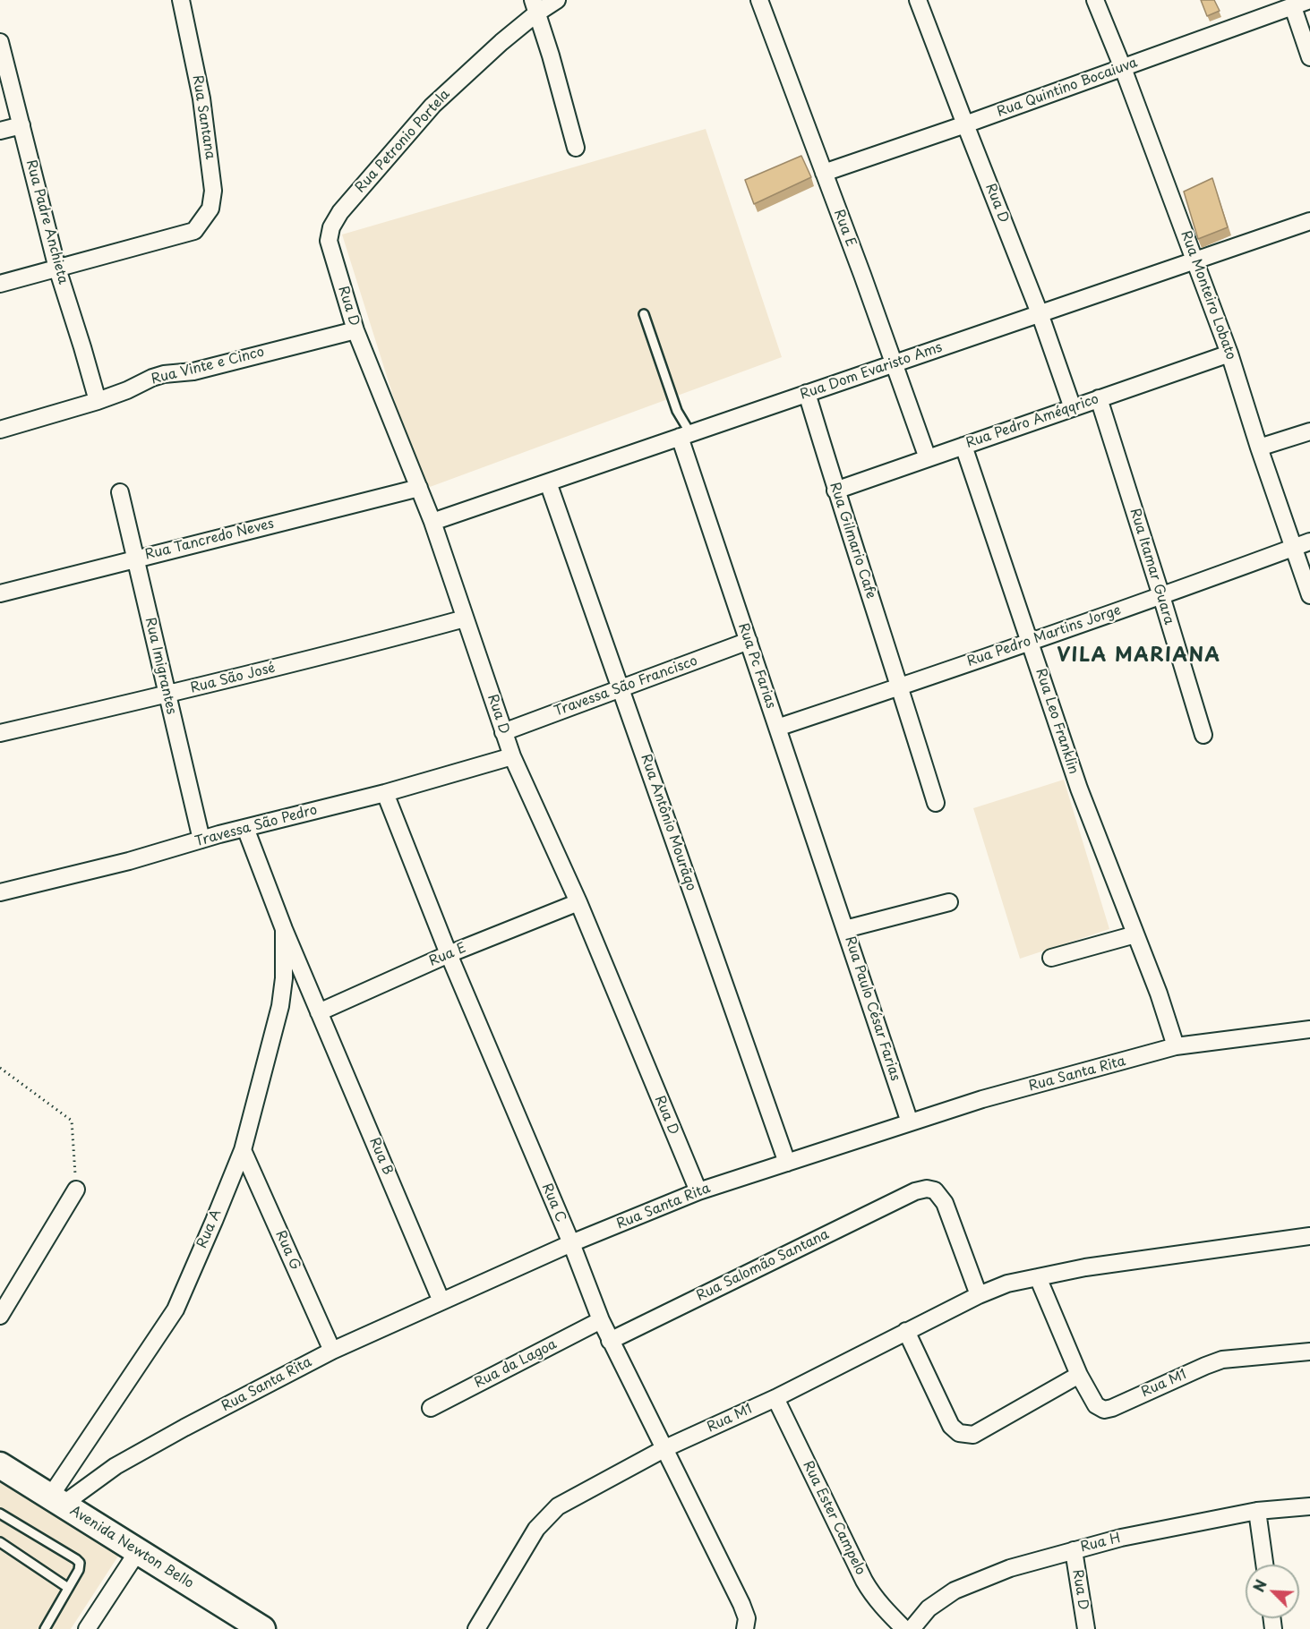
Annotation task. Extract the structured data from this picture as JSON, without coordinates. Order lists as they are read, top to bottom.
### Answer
{
  "streets": {
    "main road": ["Avenida Newton Bello"],
    "street": [
      "Rua Quintino Bocaiuva",
      "Rua Santana",
      "Rua Petronio Portela",
      "Rua D",
      "Rua Padre Anchieta",
      "Rua E",
      "Rua Monteiro Lobato",
      "Rua Vinte e Cinco",
      "Rua Dom Evaristo Ams",
      "Rua Pedro Améqqrico",
      "Rua Tancredo Neves",
      "Rua Gilmario Cafe",
      "Rua Itamar Guara",
      "Rua Pedro Martins Jorge",
      "Rua Imigrantes",
      "Rua Pc Farias",
      "Rua São José",
      "Travessa São Francisco",
      "Rua Leo Franklin",
      "Rua Antônio Mourãqo",
      "Travessa São Pedro",
      "Rua Paulo César Farias",
      "Rua Santa Rita",
      "Rua B",
      "Rua C",
      "Rua A",
      "Rua G",
      "Rua Salomão Santana",
      "Rua da Lagoa",
      "Rua M1",
      "Rua Ester Campelo",
      "Rua H"
    ]
  },
  "crossings": [
    ["Rua Quintino Bocaiuva", "Rua D"],
    ["Rua Quintino Bocaiuva", "Rua E"],
    ["Rua Quintino Bocaiuva", "Rua Monteiro Lobato"],
    ["Rua Santana", "Rua Padre Anchieta"],
    ["Rua Petronio Portela", "Rua D"],
    ["Rua D", "Rua E"],
    ["Rua D", "Rua Vinte e Cinco"],
    ["Rua D", "Rua Dom Evaristo Ams"],
    ["Rua D", "Rua Pedro Améqqrico"],
    ["Rua D", "Rua Tancredo Neves"],
    ["Rua D", "Rua São José"],
    ["Rua D", "Travessa São Francisco"],
    ["Rua D", "Travessa São Pedro"],
    ["Rua D", "Rua Santa Rita"],
    ["Rua D", "Rua H"],
    ["Rua Padre Anchieta", "Rua Vinte e Cinco"],
    ["Rua E", "Rua Dom Evaristo Ams"],
    ["Rua E", "Rua Pedro Améqqrico"],
    ["Rua E", "Rua B"],
    ["Rua E", "Rua C"],
    ["Rua E", "Rua A"],
    ["Rua Monteiro Lobato", "Rua Dom Evaristo Ams"],
    ["Rua Monteiro Lobato", "Rua Pedro Améqqrico"],
    ["Rua Monteiro Lobato", "Rua Pedro Martins Jorge"],
    ["Rua Dom Evaristo Ams", "Rua Gilmario Cafe"],
    ["Rua Dom Evaristo Ams", "Rua Pc Farias"],
    ["Rua Dom Evaristo Ams", "Rua Antônio Mourãqo"],
    ["Rua Pedro Améqqrico", "Rua Gilmario Cafe"],
    ["Rua Pedro Améqqrico", "Rua Itamar Guara"],
    ["Rua Pedro Améqqrico", "Rua Leo Franklin"],
    ["Rua Tancredo Neves", "Rua Imigrantes"],
    ["Rua Gilmario Cafe", "Rua Pedro Martins Jorge"],
    ["Rua Itamar Guara", "Rua Pedro Martins Jorge"],
    ["Rua Pedro Martins Jorge", "Rua Pc Farias"],
    ["Rua Pedro Martins Jorge", "Rua Leo Franklin"],
    ["Rua Imigrantes", "Rua São José"],
    ["Rua Imigrantes", "Travessa São Pedro"],
    ["Rua Pc Farias", "Travessa São Francisco"],
    ["Rua Pc Farias", "Rua Paulo César Farias"],
    ["Travessa São Francisco", "Rua Antônio Mourãqo"],
    ["Rua Leo Franklin", "Rua Santa Rita"],
    ["Rua Antônio Mourãqo", "Rua Santa Rita"],
    ["Travessa São Pedro", "Rua C"],
    ["Travessa São Pedro", "Rua A"],
    ["Rua Paulo César Farias", "Rua Santa Rita"],
    ["Rua Santa Rita", "Rua B"],
    ["Rua Santa Rita", "Rua C"],
    ["Rua Santa Rita", "Rua A"],
    ["Rua Santa Rita", "Rua G"],
    ["Rua Santa Rita", "Avenida Newton Bello"],
    ["Rua B", "Rua A"],
    ["Rua C", "Rua Salomão Santana"],
    ["Rua C", "Rua da Lagoa"],
    ["Rua C", "Rua M1"],
    ["Rua A", "Rua G"],
    ["Rua A", "Avenida Newton Bello"],
    ["Rua Salomão Santana", "Rua M1"],
    ["Rua M1", "Rua Ester Campelo"]
  ],
  "districts": ["VILA MARIANA"],
  "north": "top left"
}
